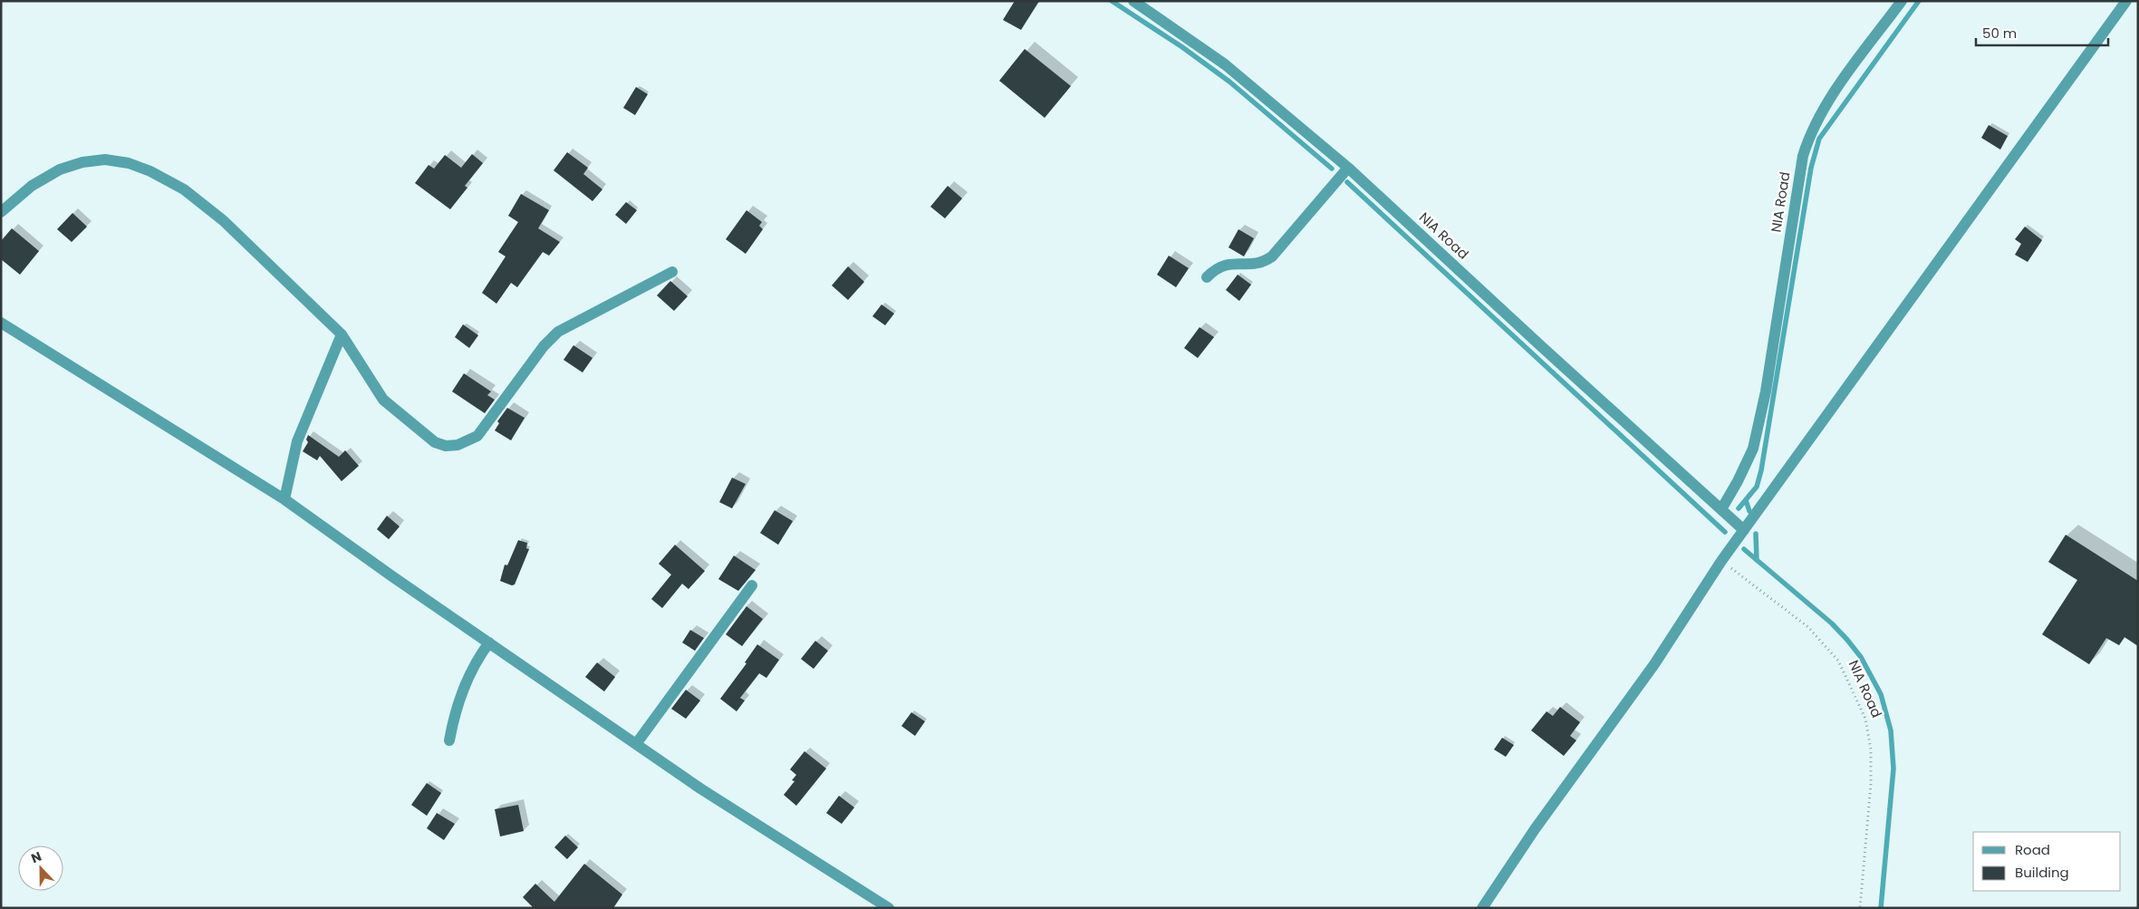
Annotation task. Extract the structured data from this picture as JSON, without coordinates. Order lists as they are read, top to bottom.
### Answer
{
  "streets": {
    "street": ["NIA Road"]
  },
  "legend": ["Road", "Building"],
  "scale_bar": "50 m",
  "north": "top"
}
